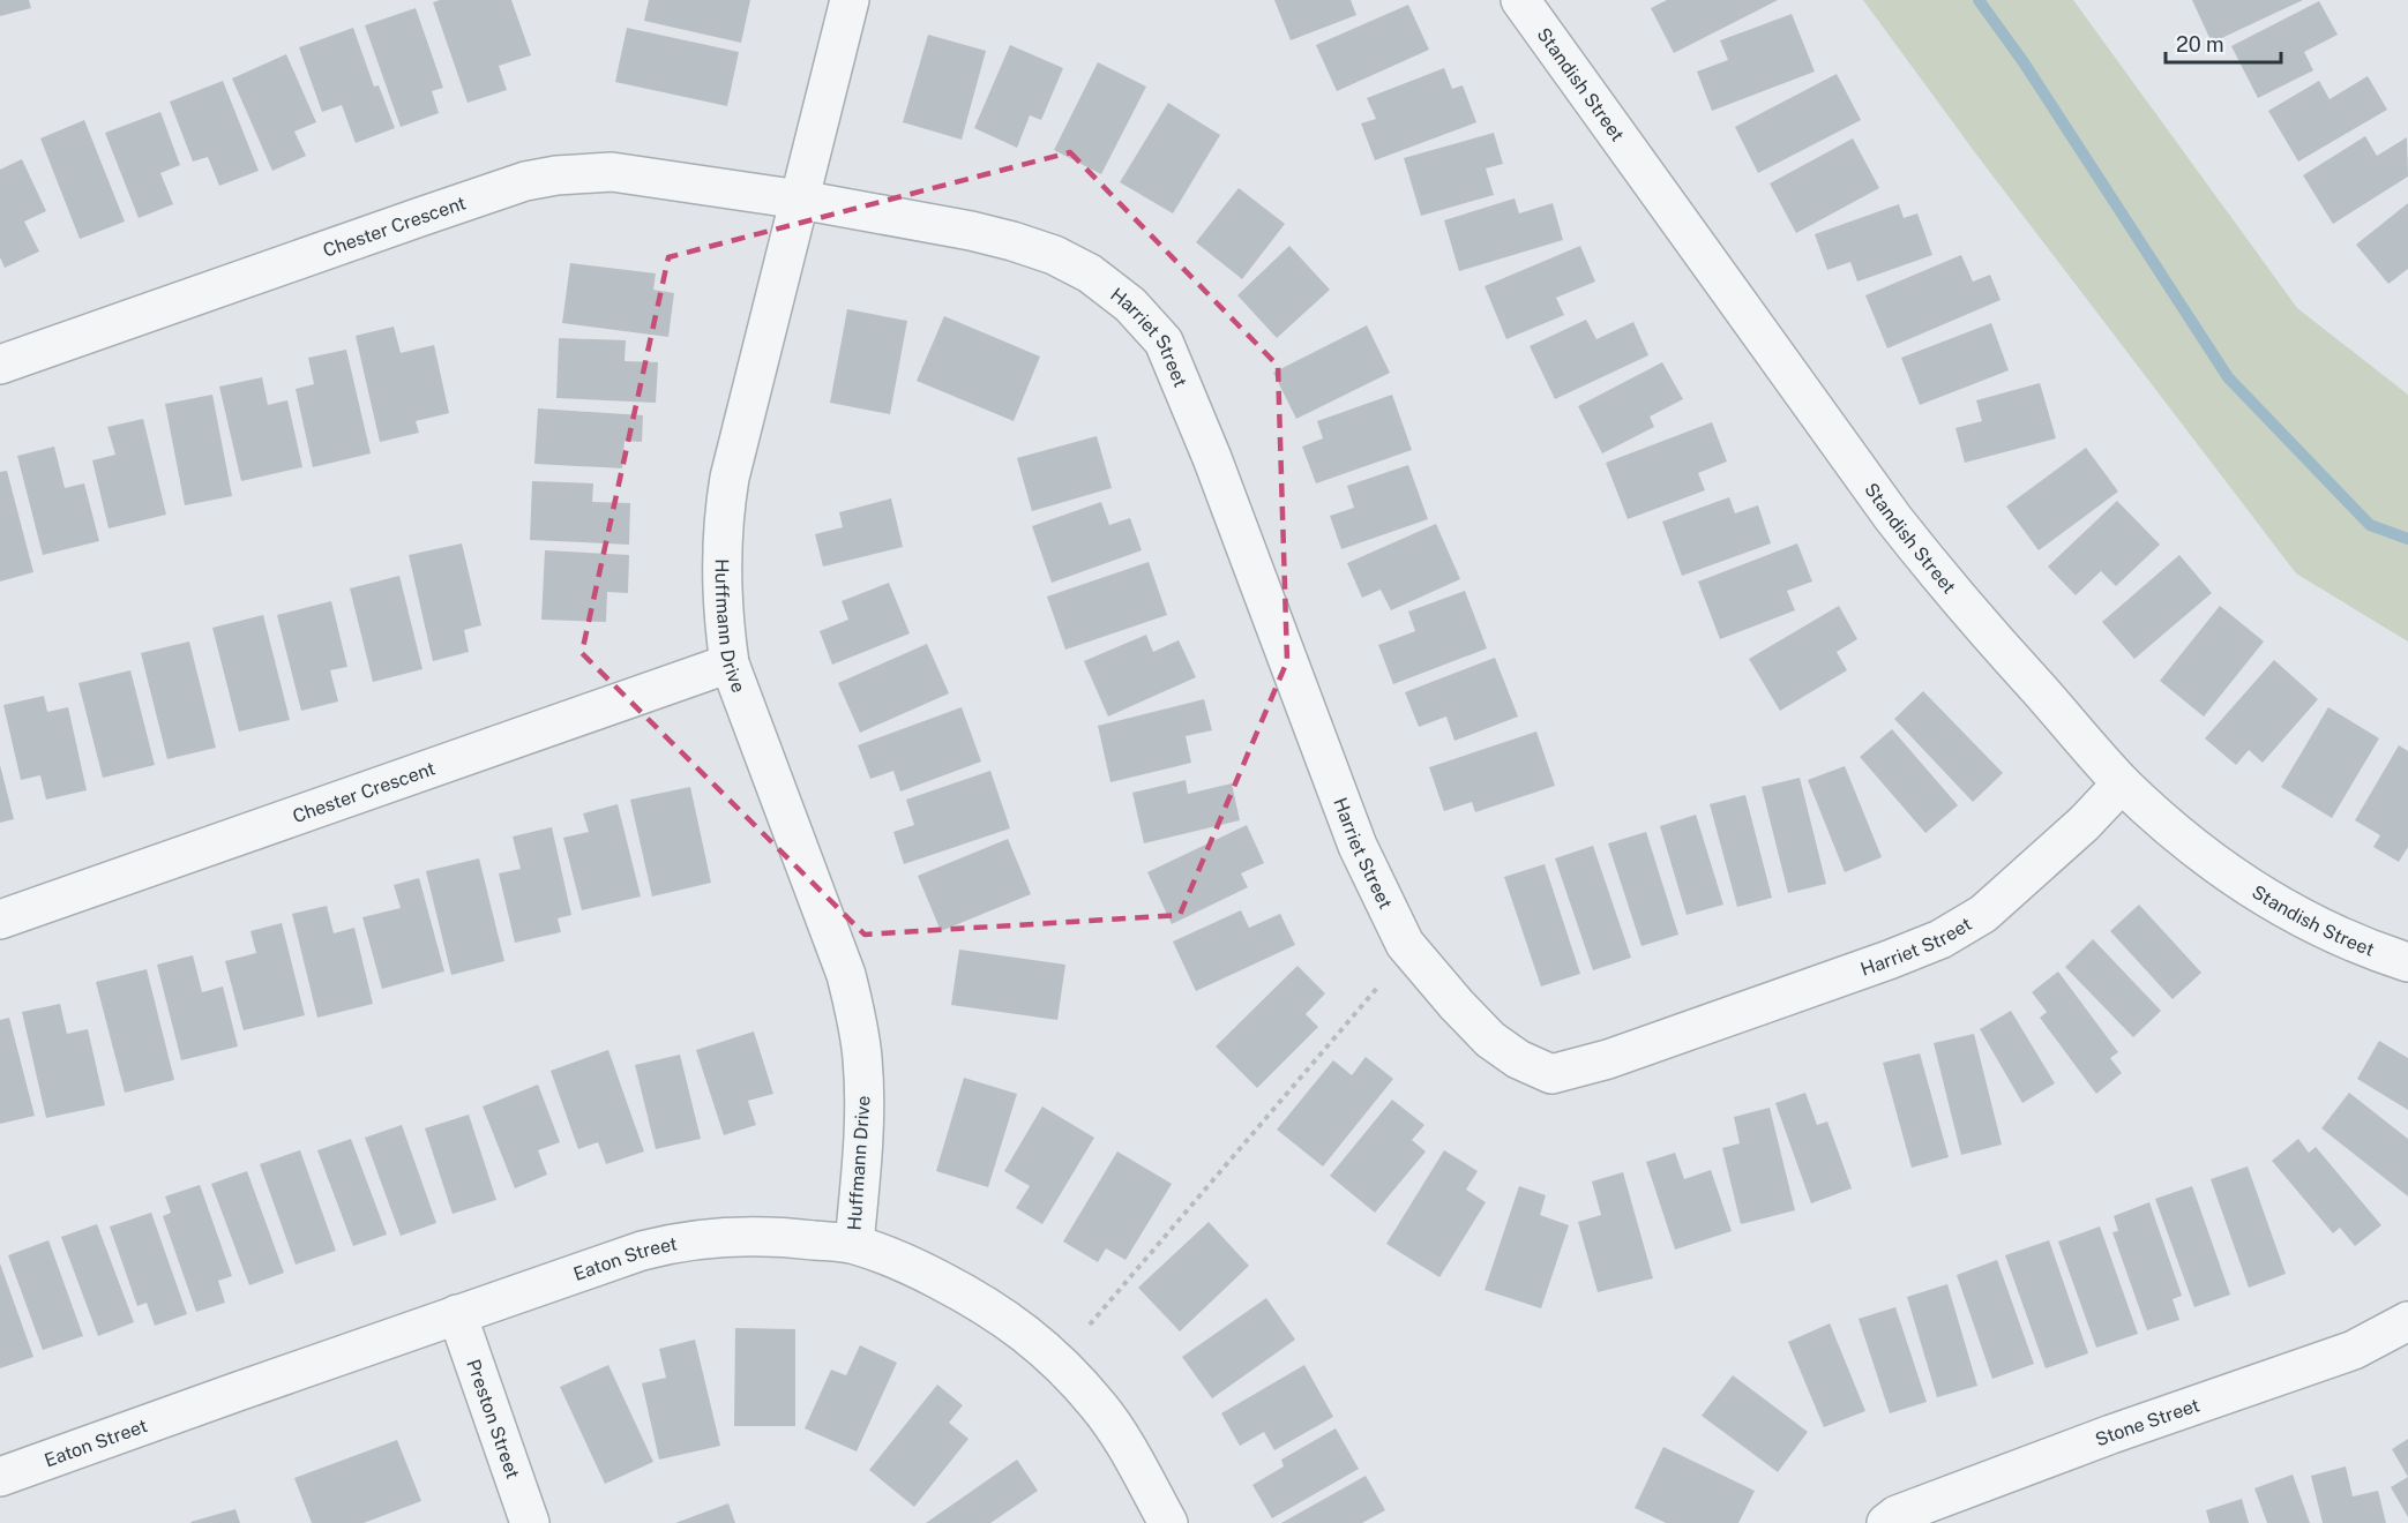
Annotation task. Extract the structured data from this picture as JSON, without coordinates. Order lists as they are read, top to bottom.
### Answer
{
  "streets": {
    "street": [
      "Standish Street",
      "Chester Crescent",
      "Harriet Street",
      "Huffmann Drive",
      "Eaton Street",
      "Preston Street",
      "Stone Street"
    ]
  },
  "crossings": [
    ["Standish Street", "Harriet Street"],
    ["Chester Crescent", "Harriet Street"],
    ["Chester Crescent", "Huffmann Drive"],
    ["Harriet Street", "Huffmann Drive"],
    ["Huffmann Drive", "Eaton Street"],
    ["Eaton Street", "Preston Street"]
  ],
  "scale_bar": "20 m"
}
